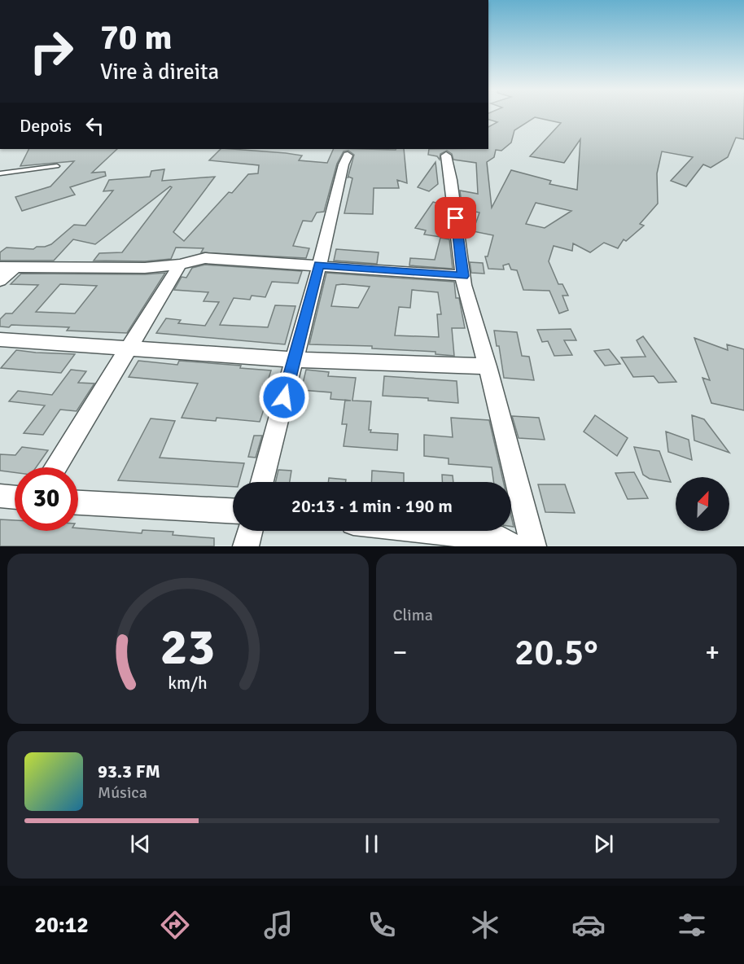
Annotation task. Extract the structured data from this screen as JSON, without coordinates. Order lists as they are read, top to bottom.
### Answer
{
  "north": "top right",
  "page": {
    "turn": ["70 m", "Vire à direita"],
    "then": "Depois",
    "limit": "30",
    "trip": "20:13 · 1 min · 190 m",
    "tile": "Clima",
    "heat": ["−", "20.5°", "+"],
    "song": ["93.3 FM", "Música"],
    "tabs": "20:12",
    "gauge": ["23", "km/h"]
  }
}
